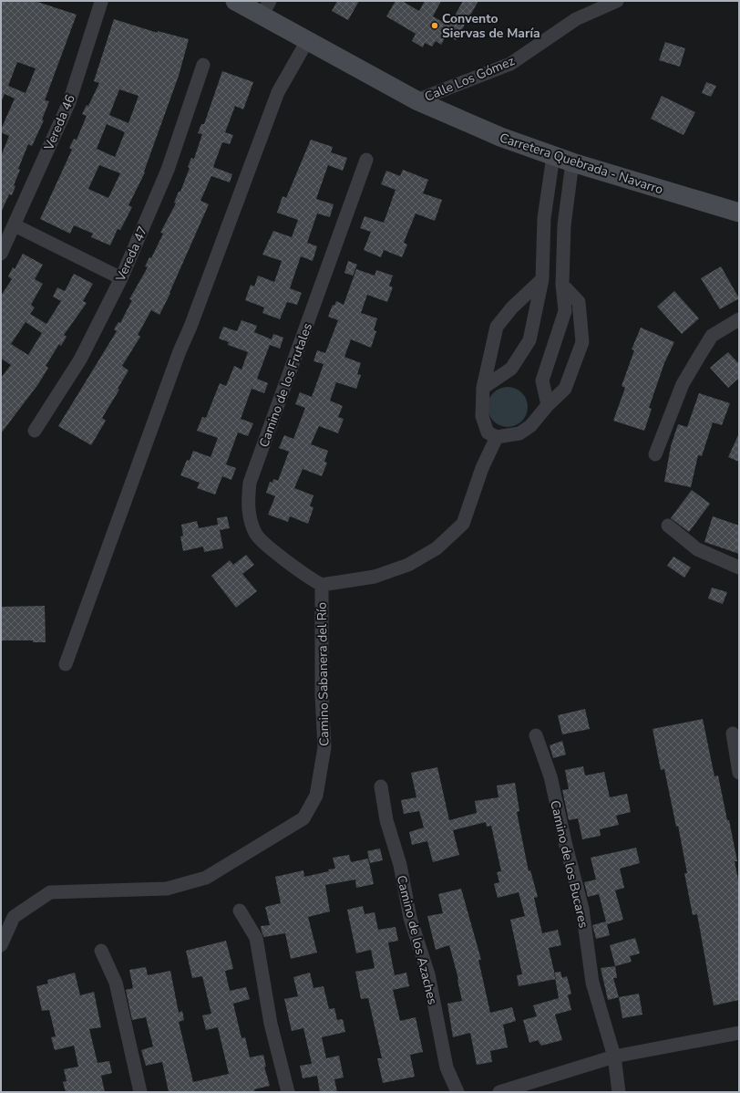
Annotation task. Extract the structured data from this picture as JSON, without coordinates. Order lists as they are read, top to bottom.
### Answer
{
  "streets": {
    "street": [
      "Calle Los Gómez",
      "Vereda 46",
      "Carretera Quebrada - Navarro",
      "Vereda 47",
      "Camino de los Frutales",
      "Camino Sabanera del Río",
      "Camino de los Bucares",
      "Camino de los Azaches"
    ]
  },
  "crossings": [
    ["Calle Los Gómez", "Carretera Quebrada - Navarro"],
    ["Camino de los Frutales", "Camino Sabanera del Río"]
  ],
  "places": ["Convento Siervas de María"]
}
